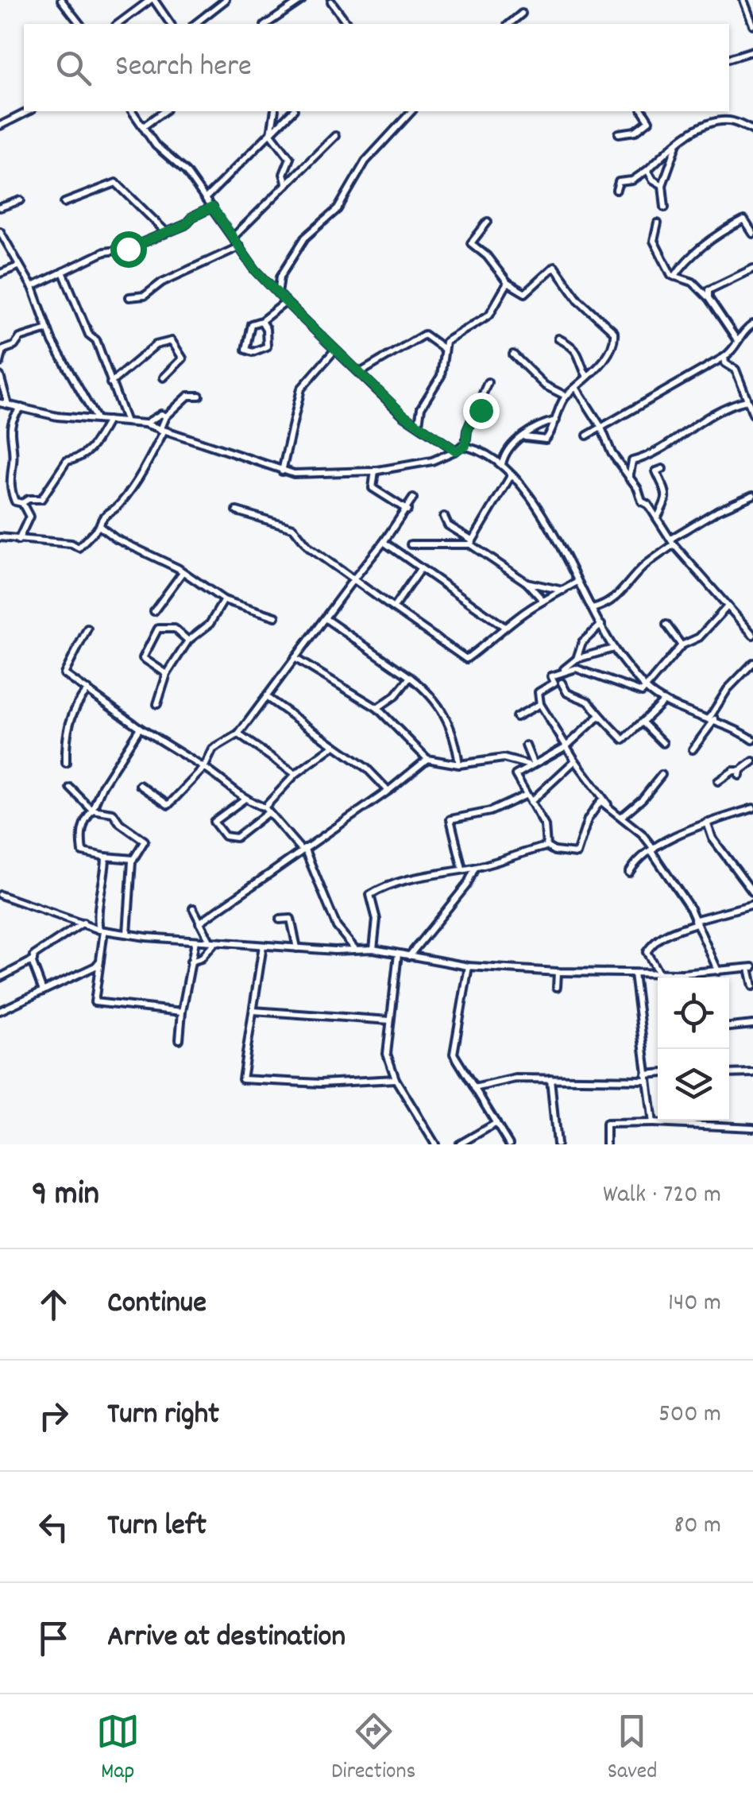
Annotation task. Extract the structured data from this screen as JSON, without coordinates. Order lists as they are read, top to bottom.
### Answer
{
  "page": {
    "search": "Search here",
    "heading": ["9 min", "Walk · 720 m"],
    "list": [
      ["Continue", "140 m"],
      ["Turn right", "500 m"],
      ["Turn left", "80 m"],
      "Arrive at destination"
    ],
    "nav": ["Map", "Directions", "Saved"]
  }
}
